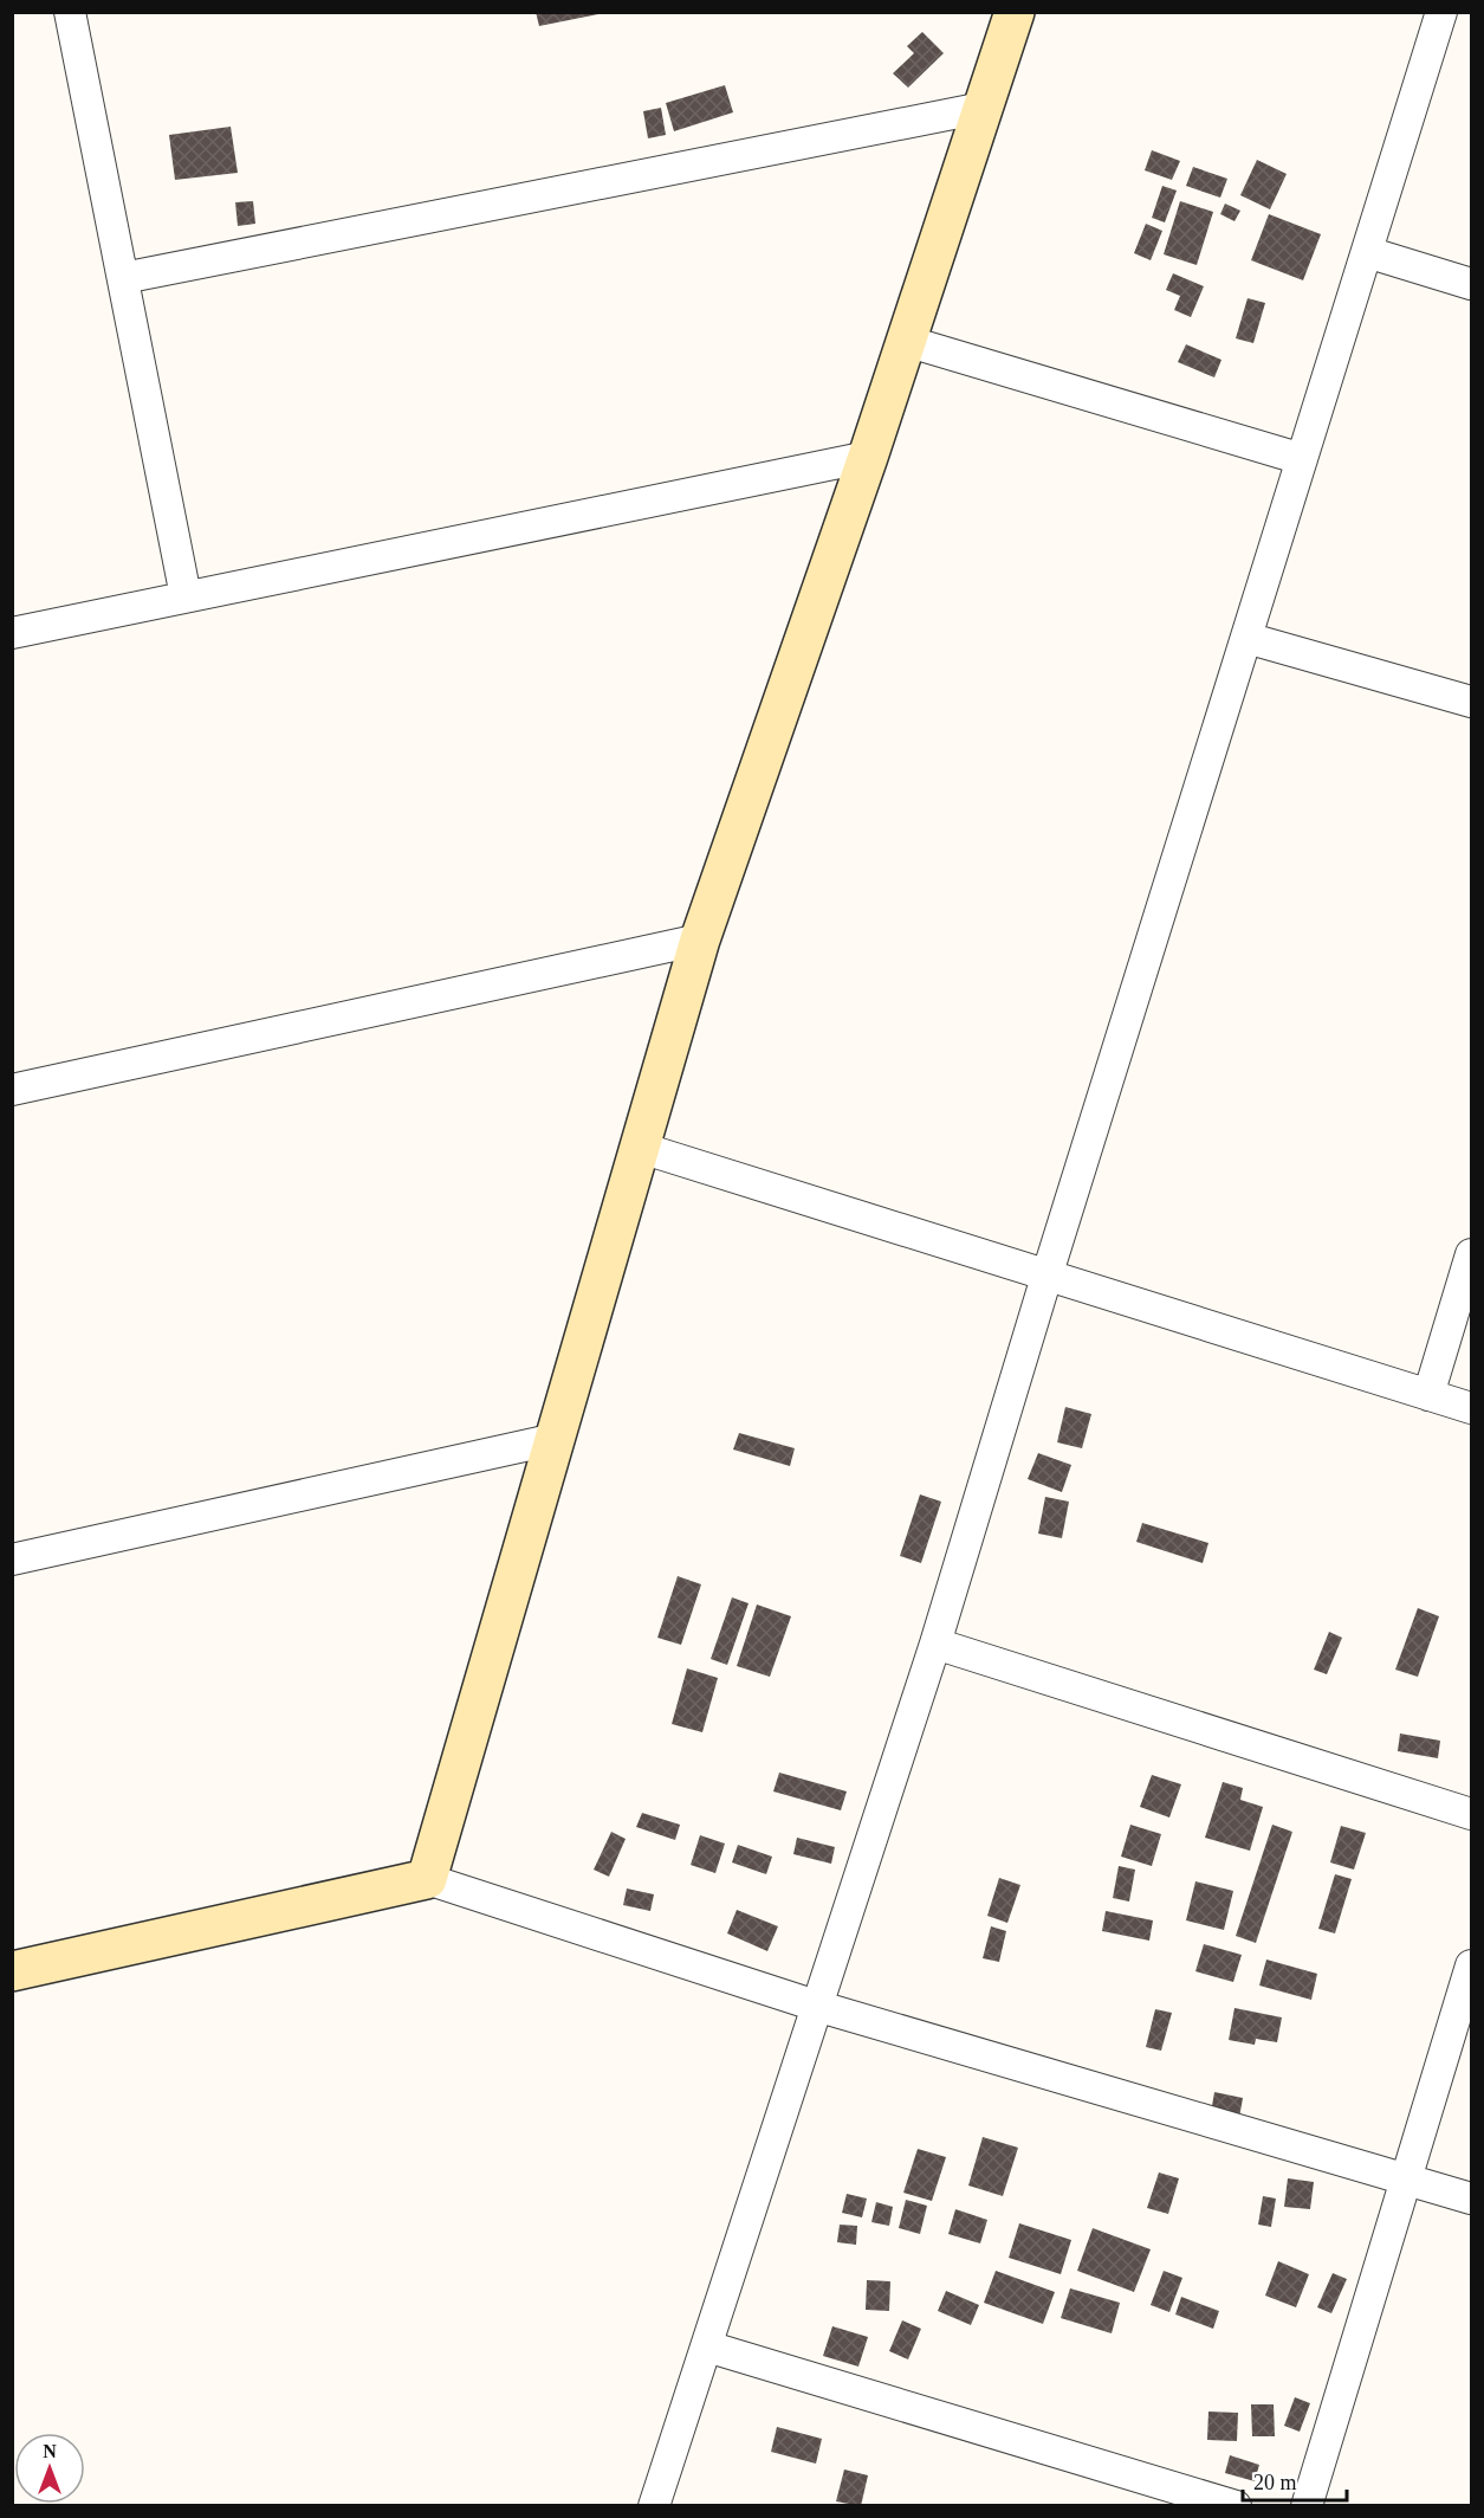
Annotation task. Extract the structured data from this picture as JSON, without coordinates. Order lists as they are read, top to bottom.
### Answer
{
  "scale_bar": "20 m",
  "north": "top"
}
